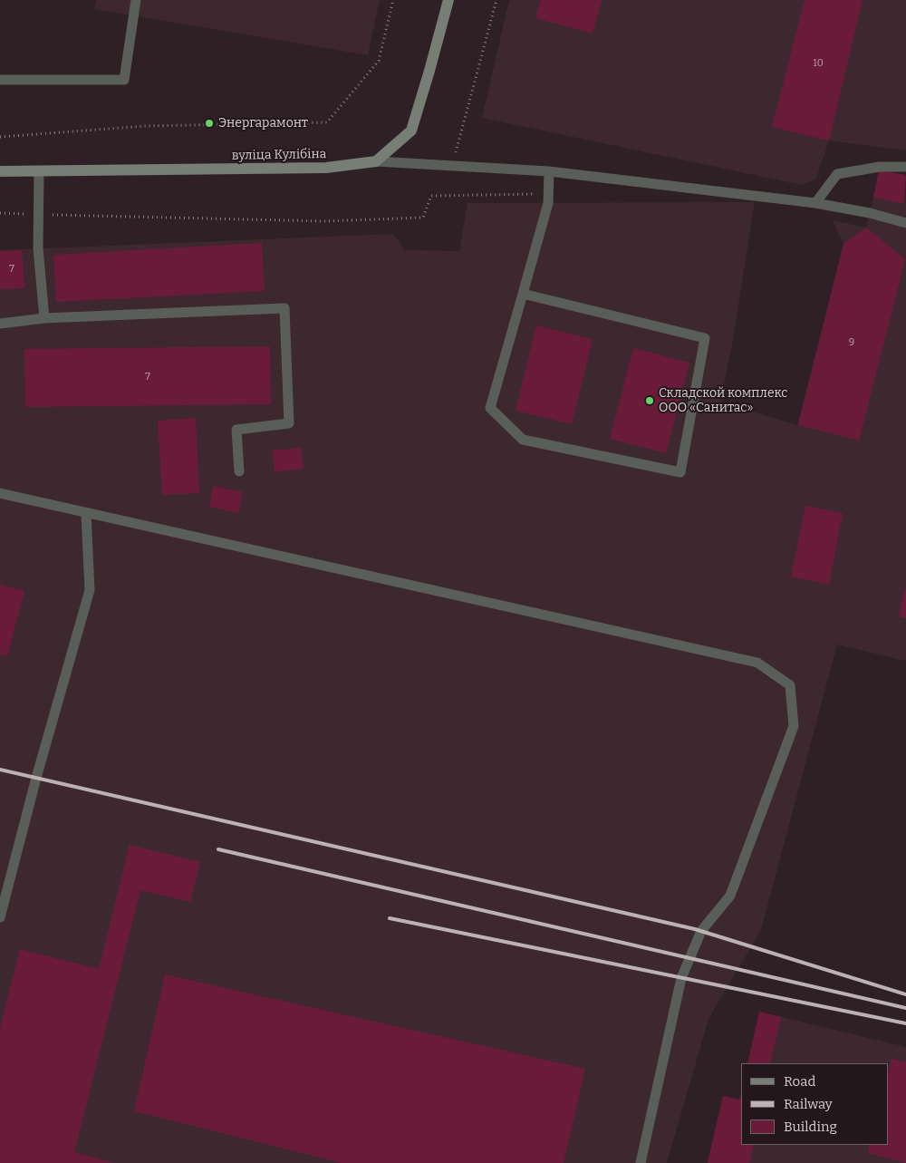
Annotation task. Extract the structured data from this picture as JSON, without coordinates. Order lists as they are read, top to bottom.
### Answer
{
  "streets": {
    "main road": ["вуліца Кулібіна"]
  },
  "places": ["Энергарамонт", "Складской комплекс ООО «Санитас»"],
  "house_numbers": [
    "10",
    "7",
    "9",
    "7"
  ],
  "legend": ["Road", "Railway", "Building"]
}
